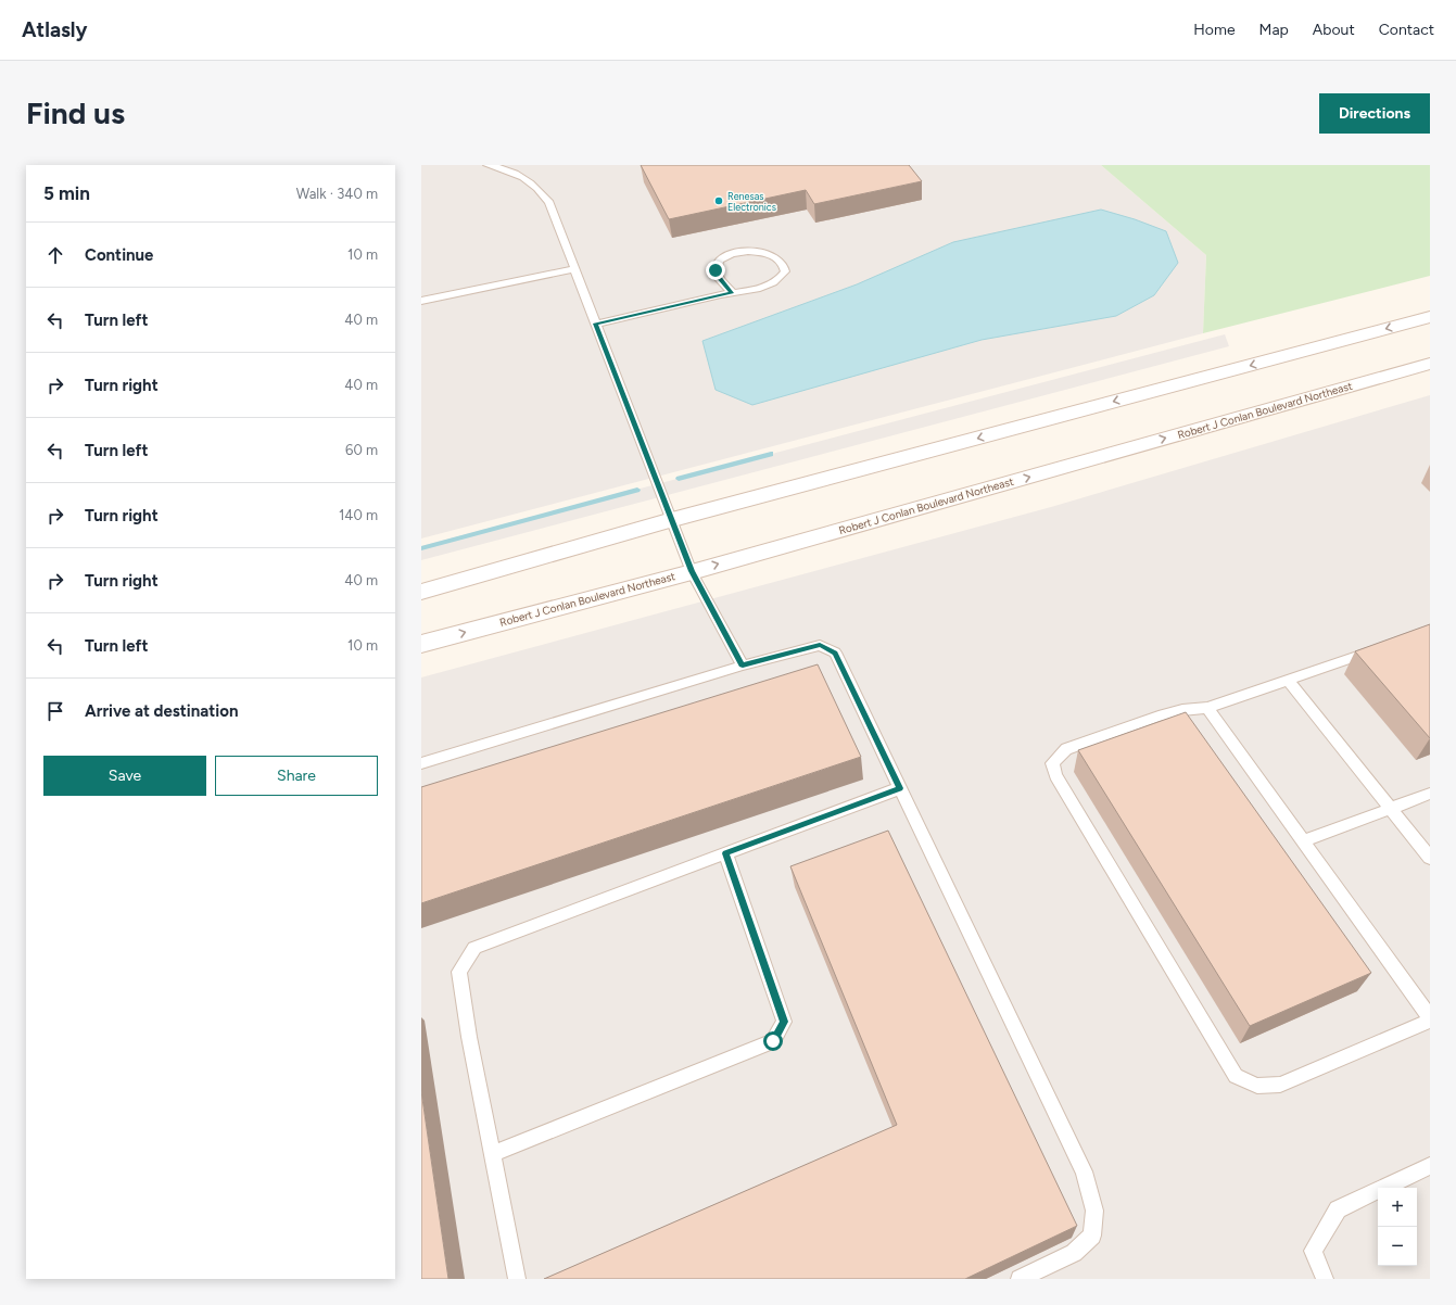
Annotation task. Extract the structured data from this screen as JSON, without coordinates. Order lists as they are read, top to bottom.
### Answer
{
  "streets": {
    "main road": ["Robert J Conlan Boulevard Northeast"]
  },
  "places": ["Renesas Electronics"],
  "page": {
    "header": "Atlasly",
    "nav": [
      "Home",
      "Map",
      "About",
      "Contact"
    ],
    "buttons": [
      "Directions",
      ["Save", "Share"]
    ],
    "title": "Find us",
    "heading": ["5 min", "Walk · 340 m"],
    "list": [
      ["Continue", "10 m"],
      ["Turn left", "40 m"],
      ["Turn right", "40 m"],
      ["Turn left", "60 m"],
      ["Turn right", "140 m"],
      ["Turn right", "40 m"],
      ["Turn left", "10 m"],
      "Arrive at destination"
    ],
    "map_buttons": ["+", "−"]
  }
}
